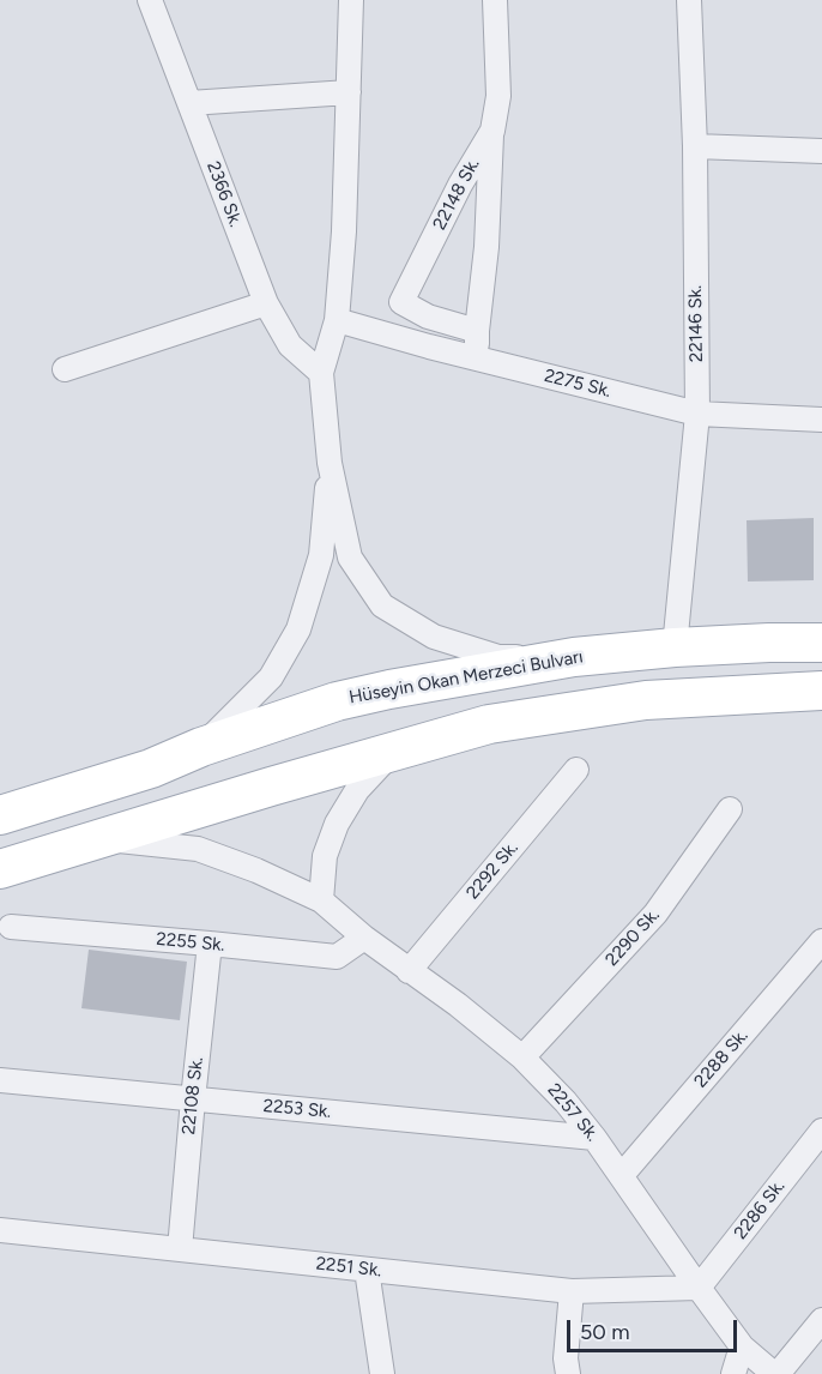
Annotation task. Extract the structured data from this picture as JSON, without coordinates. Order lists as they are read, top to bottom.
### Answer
{
  "streets": {
    "main road": ["Hüseyin Okan Merzeci Bulvarı"],
    "street": [
      "2366 Sk.",
      "22148 Sk.",
      "22146 Sk.",
      "2275 Sk.",
      "2292 Sk.",
      "2290 Sk.",
      "2255 Sk.",
      "2288 Sk.",
      "22108 Sk.",
      "2253 Sk.",
      "2257 Sk.",
      "2286 Sk.",
      "2251 Sk."
    ]
  },
  "crossings": [
    ["22146 Sk.", "2275 Sk."],
    ["22146 Sk.", "Hüseyin Okan Merzeci Bulvarı"],
    ["2292 Sk.", "2257 Sk."],
    ["2290 Sk.", "2257 Sk."],
    ["2255 Sk.", "22108 Sk."],
    ["2255 Sk.", "2257 Sk."],
    ["2288 Sk.", "2257 Sk."],
    ["22108 Sk.", "2253 Sk."],
    ["22108 Sk.", "2251 Sk."],
    ["2253 Sk.", "2257 Sk."],
    ["2257 Sk.", "2286 Sk."],
    ["2257 Sk.", "2251 Sk."],
    ["2286 Sk.", "2251 Sk."]
  ],
  "scale_bar": "50 m"
}
